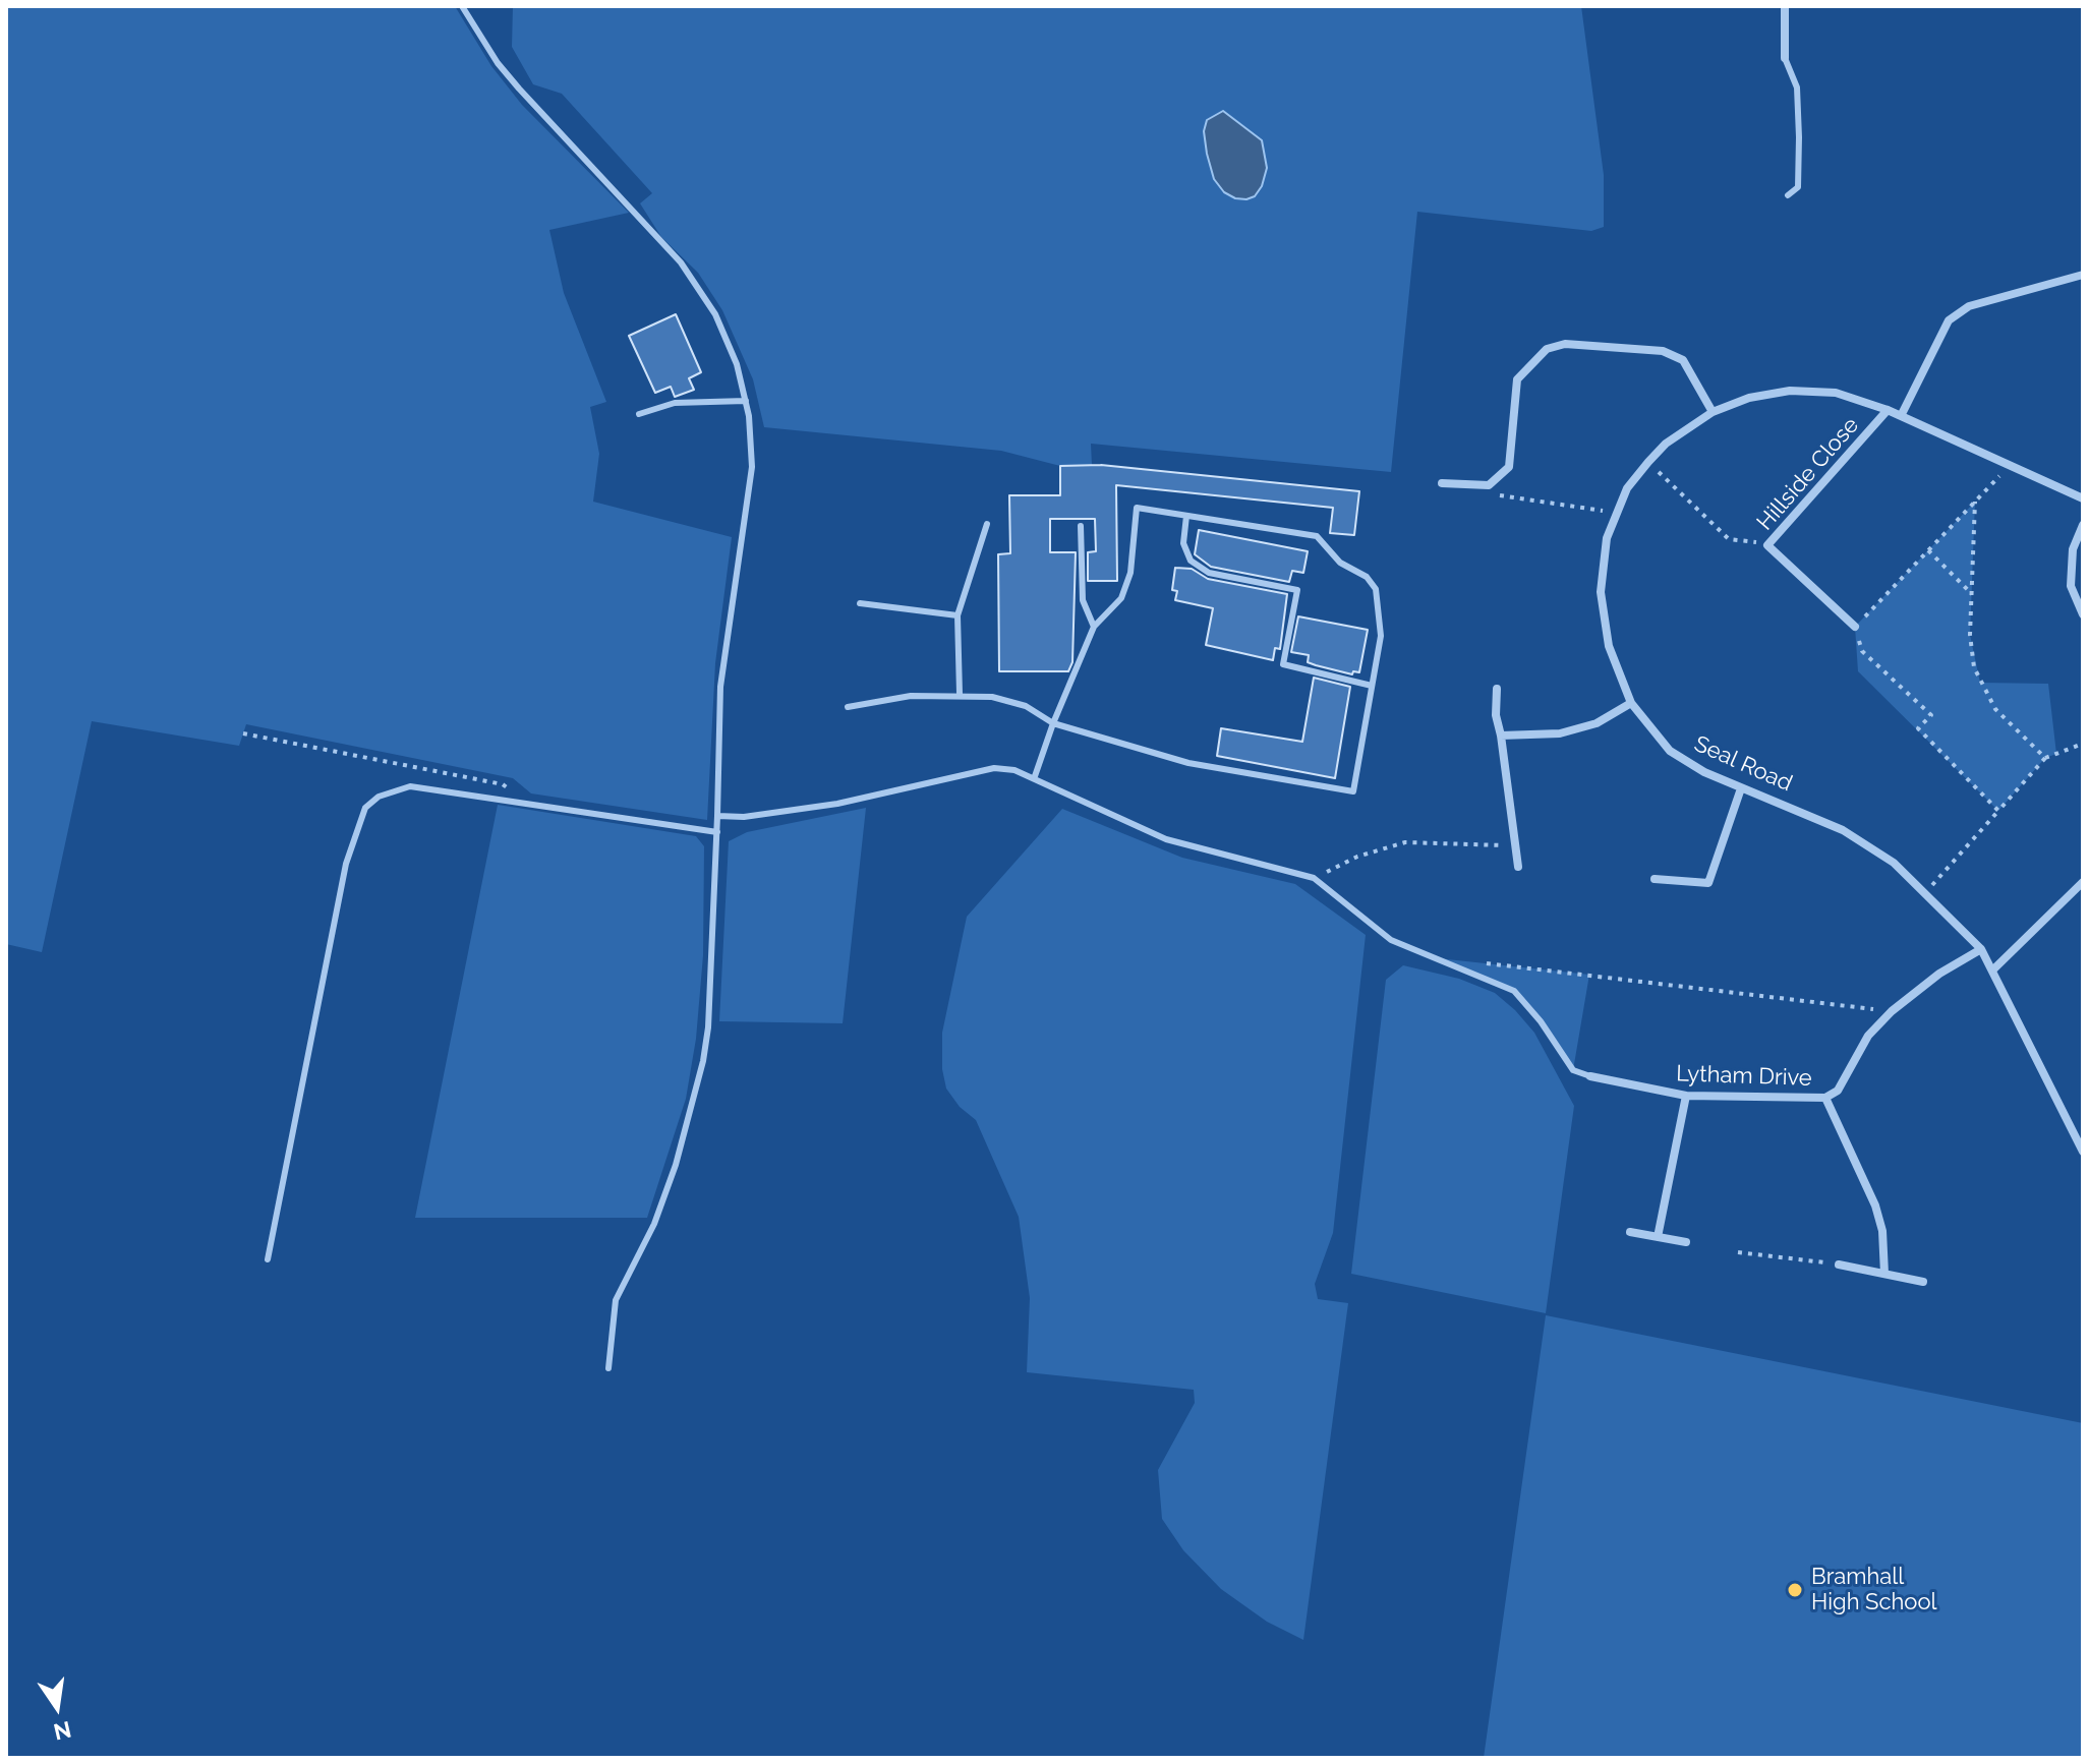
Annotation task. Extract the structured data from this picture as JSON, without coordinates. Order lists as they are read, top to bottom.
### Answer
{
  "streets": {
    "street": ["Hillside Close", "Seal Road", "Lytham Drive"]
  },
  "crossings": [
    ["Hillside Close", "Seal Road"],
    ["Seal Road", "Lytham Drive"]
  ],
  "places": ["Bramhall High School"],
  "north": "bottom"
}
